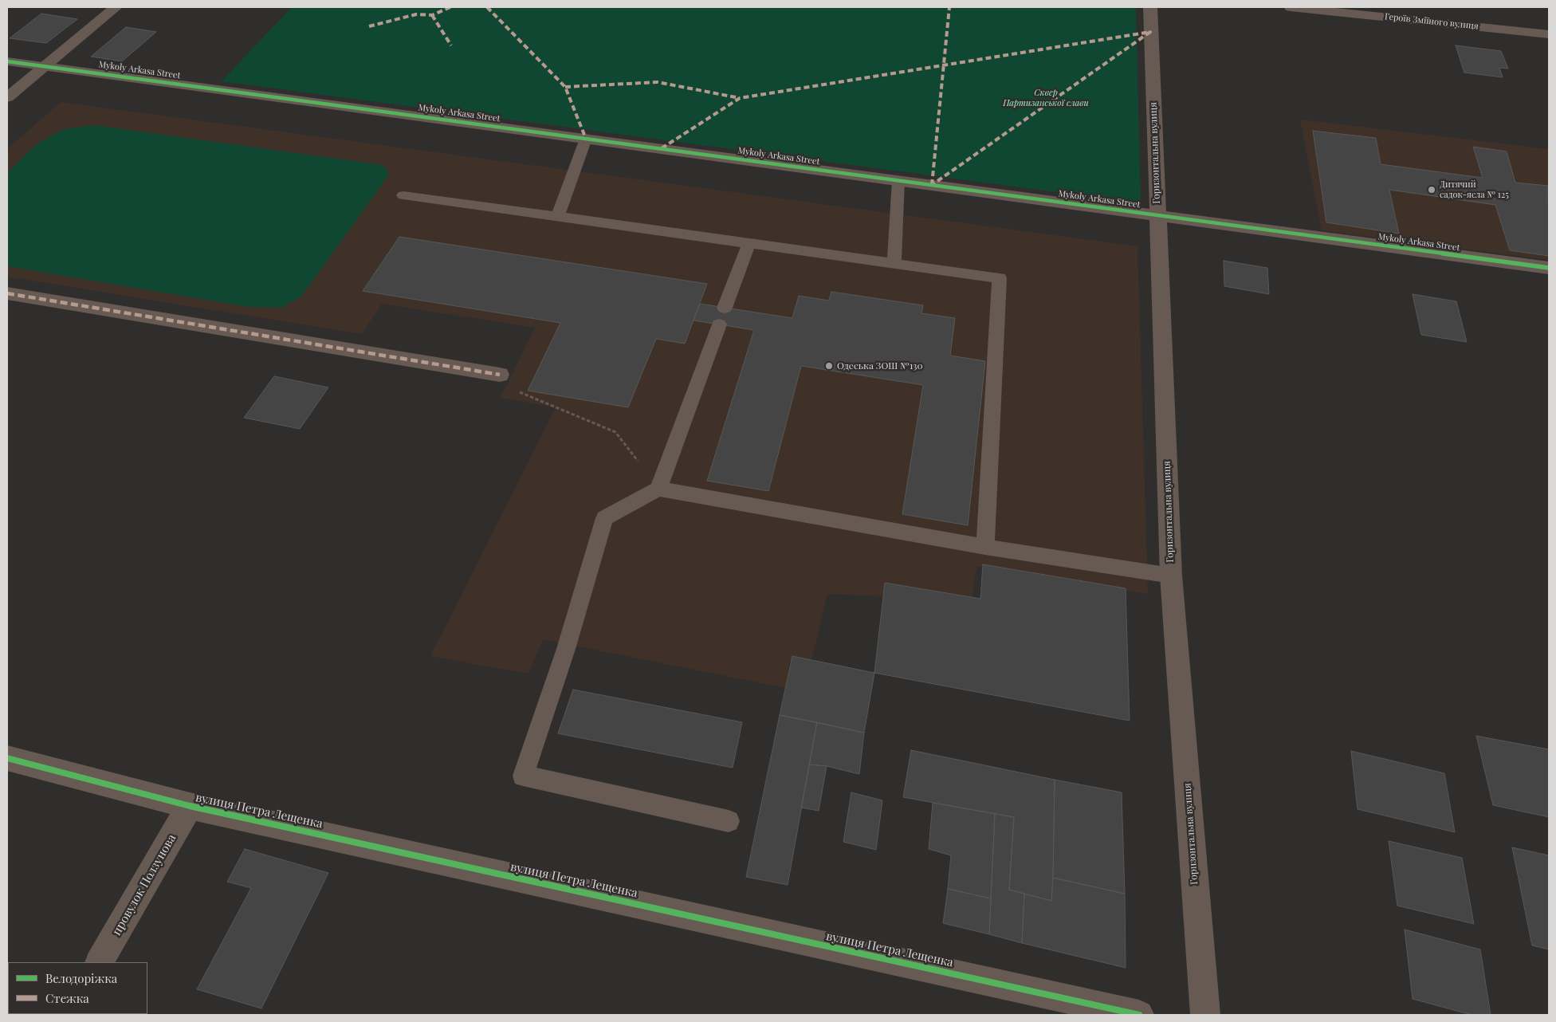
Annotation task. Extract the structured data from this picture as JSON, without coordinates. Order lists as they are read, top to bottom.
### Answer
{
  "streets": {
    "street": [
      "Героїв Зміїного вулиця",
      "Mykoly Arkasa Street",
      "Горизонтальна вулиця",
      "вулиця Петра Лещенка",
      "провулок Ползунова"
    ]
  },
  "crossings": [
    ["Mykoly Arkasa Street", "Горизонтальна вулиця"],
    ["вулиця Петра Лещенка", "провулок Ползунова"]
  ],
  "parks": ["Сквер Партизанської слави"],
  "places": ["Дитячий садок-ясла № 125", "Одеська ЗОШ №130"],
  "legend": ["Велодоріжка", "Стежка"]
}
